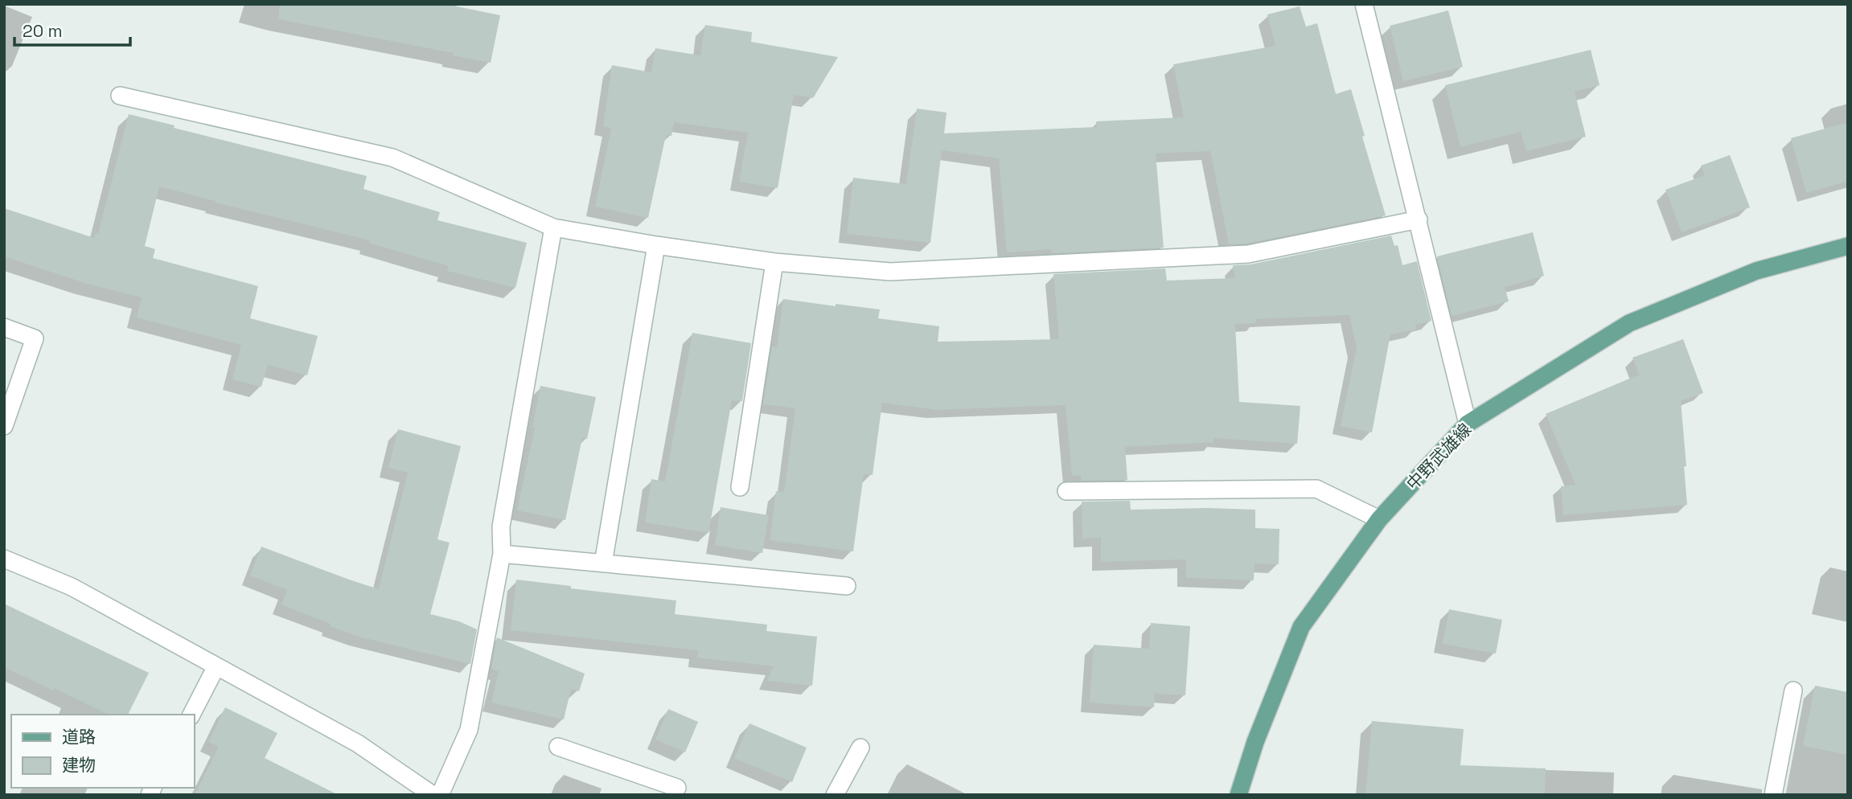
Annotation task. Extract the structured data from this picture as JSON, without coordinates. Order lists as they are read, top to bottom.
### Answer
{
  "streets": {
    "main road": ["中野武雄線"]
  },
  "legend": ["道路", "建物"],
  "scale_bar": "20 m"
}
